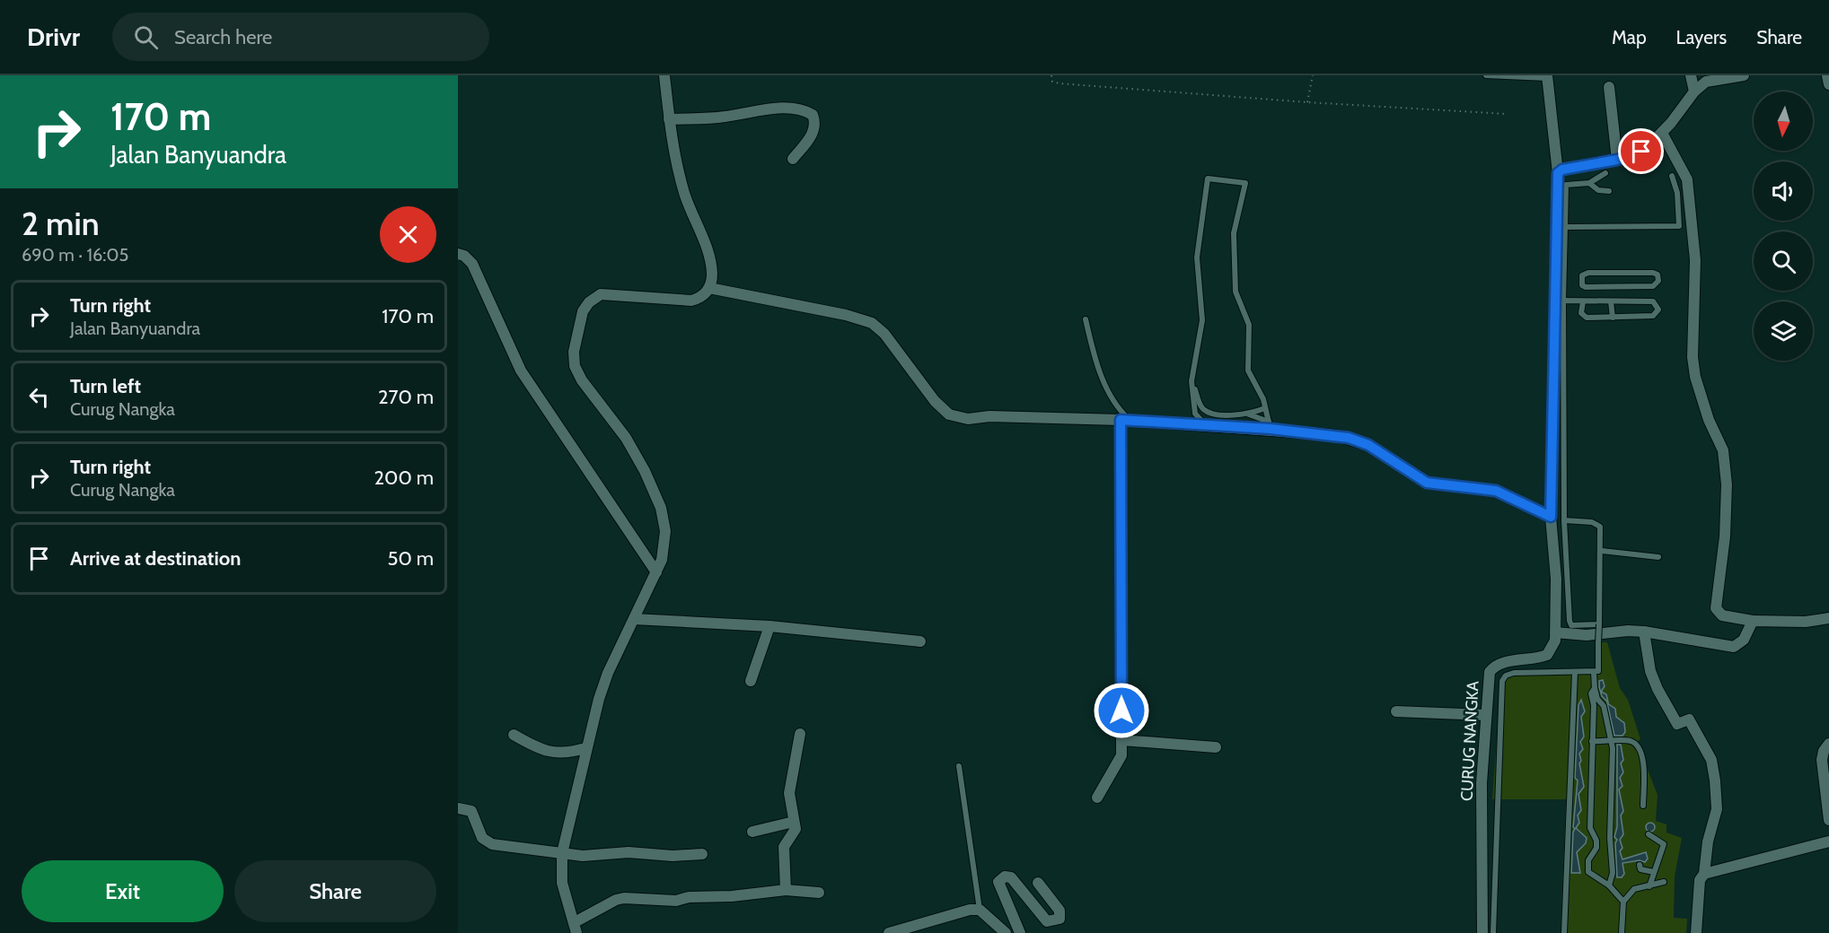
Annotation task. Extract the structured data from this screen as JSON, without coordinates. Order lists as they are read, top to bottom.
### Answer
{
  "streets": {
    "street": ["CURUG NANGKA"]
  },
  "north": "bottom",
  "page": {
    "header": "Drivr",
    "search": "Search here",
    "nav": ["Map", "Layers", "Share"],
    "turn": ["170 m", "Jalan Banyuandra"],
    "heading": ["2 min", "690 m · 16:05"],
    "list": [
      {
        "name": "Turn right",
        "note": "Jalan Banyuandra",
        "value": "170 m"
      },
      {
        "name": "Turn left",
        "note": "Curug Nangka",
        "value": "270 m"
      },
      {
        "name": "Turn right",
        "note": "Curug Nangka",
        "value": "200 m"
      },
      {
        "name": "Arrive at destination",
        "value": "50 m"
      }
    ],
    "buttons": ["Exit", "Share"]
  }
}
